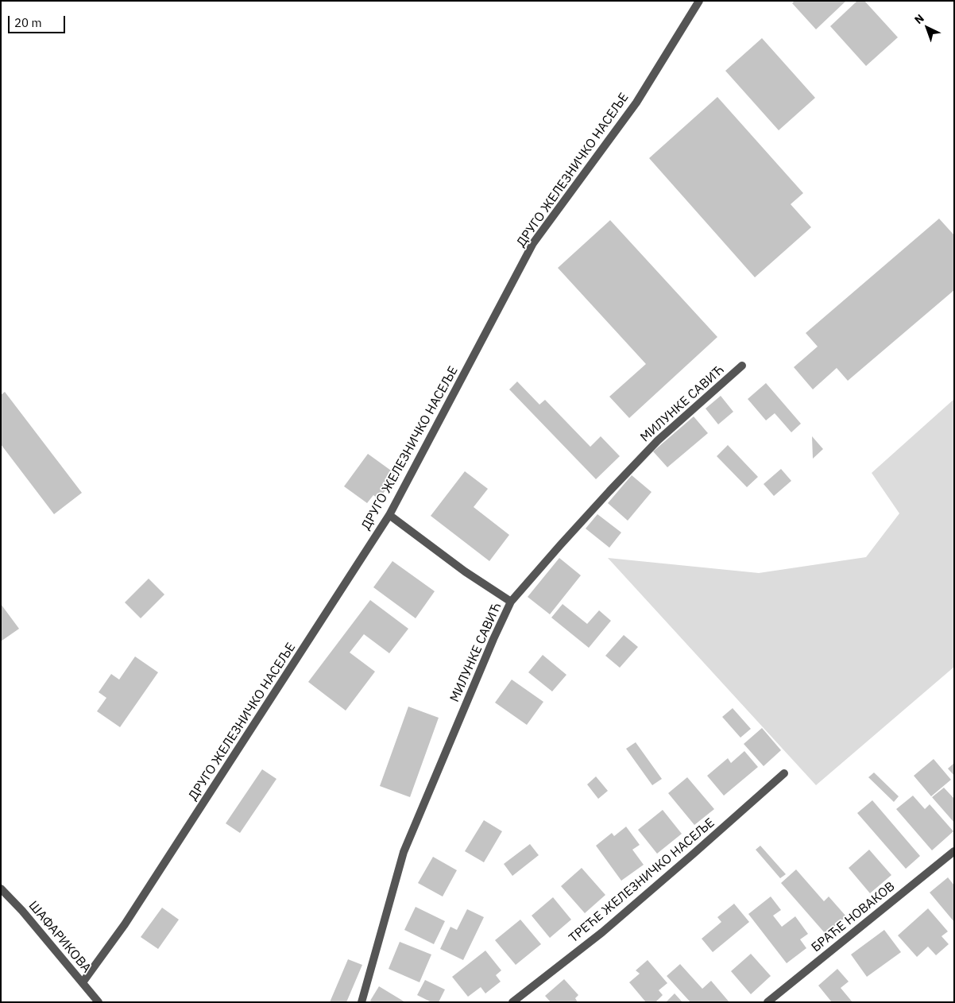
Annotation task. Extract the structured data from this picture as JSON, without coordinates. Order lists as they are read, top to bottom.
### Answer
{
  "streets": {
    "street": [
      "ДРУГО ЖЕЛЕЗНИЧКО НАСЕЉЕ",
      "МИЛУНКЕ САВИЋ",
      "ТРЕЋЕ ЖЕЛЕЗНИЧКО НАСЕЉЕ",
      "БРАЋЕ НОВАКОВ",
      "ШАФАРИКОВА"
    ]
  },
  "crossings": [
    ["ДРУГО ЖЕЛЕЗНИЧКО НАСЕЉЕ", "ШАФАРИКОВА"]
  ],
  "scale_bar": "20 m",
  "north": "top left"
}
